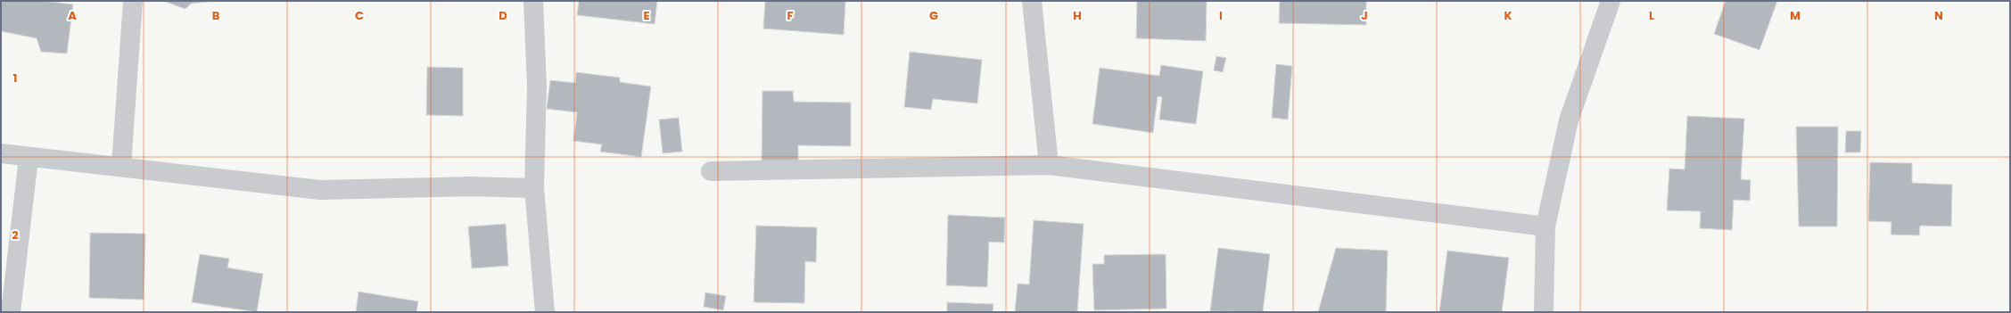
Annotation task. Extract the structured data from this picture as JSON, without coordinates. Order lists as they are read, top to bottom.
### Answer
{
  "grid": {
    "columns": [
      "A",
      "B",
      "C",
      "D",
      "E",
      "F",
      "G",
      "H",
      "I",
      "J",
      "K",
      "L",
      "M",
      "N"
    ],
    "rows": ["1", "2"]
  }
}
